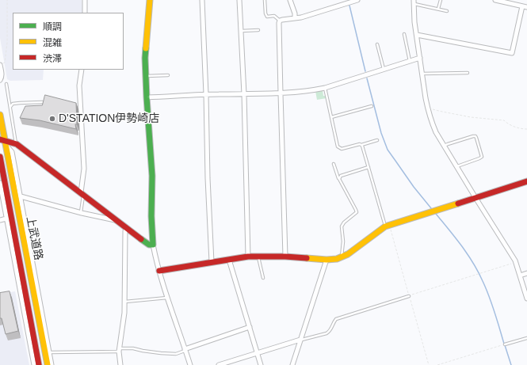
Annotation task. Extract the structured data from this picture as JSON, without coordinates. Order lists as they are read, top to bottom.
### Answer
{
  "streets": {
    "main road": ["上武道路"]
  },
  "places": ["D'STATION伊勢崎店"],
  "legend": ["順調", "混雑", "渋滞"]
}
